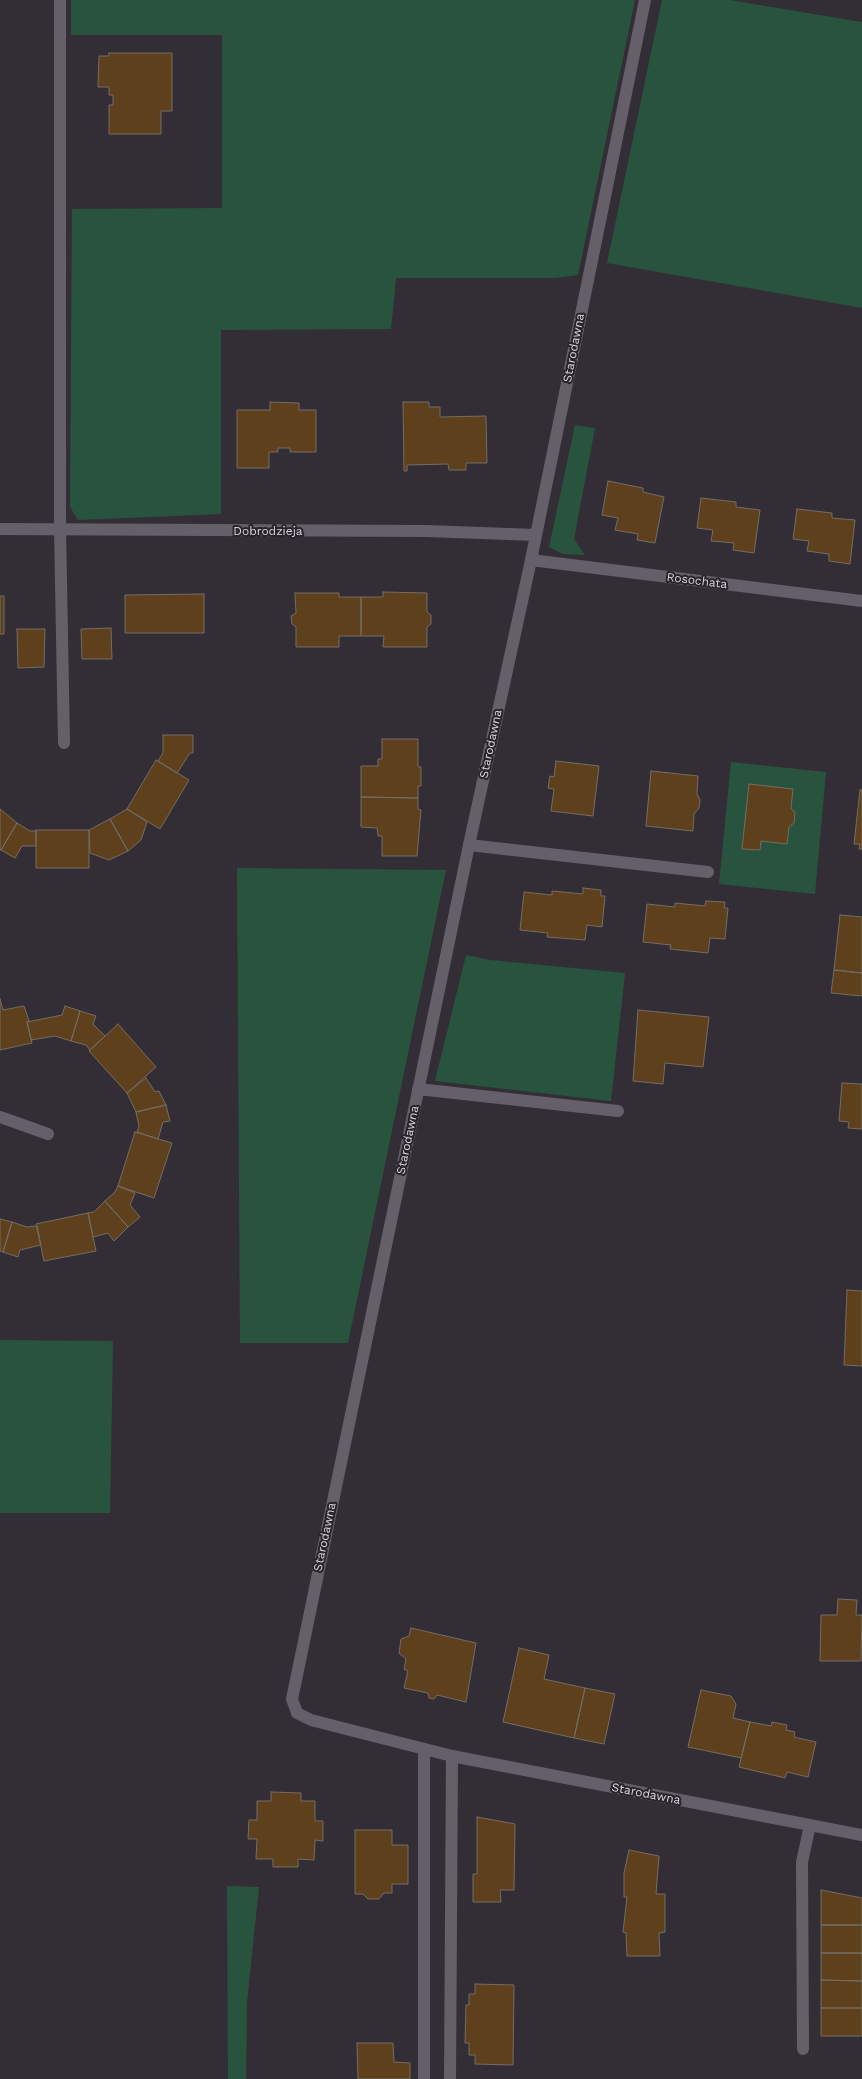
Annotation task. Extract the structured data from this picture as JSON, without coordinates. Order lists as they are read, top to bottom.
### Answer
{
  "streets": {
    "street": ["Starodawna", "Dobrodzieja", "Rosochata"]
  },
  "crossings": [
    ["Starodawna", "Dobrodzieja"],
    ["Starodawna", "Rosochata"]
  ]
}
